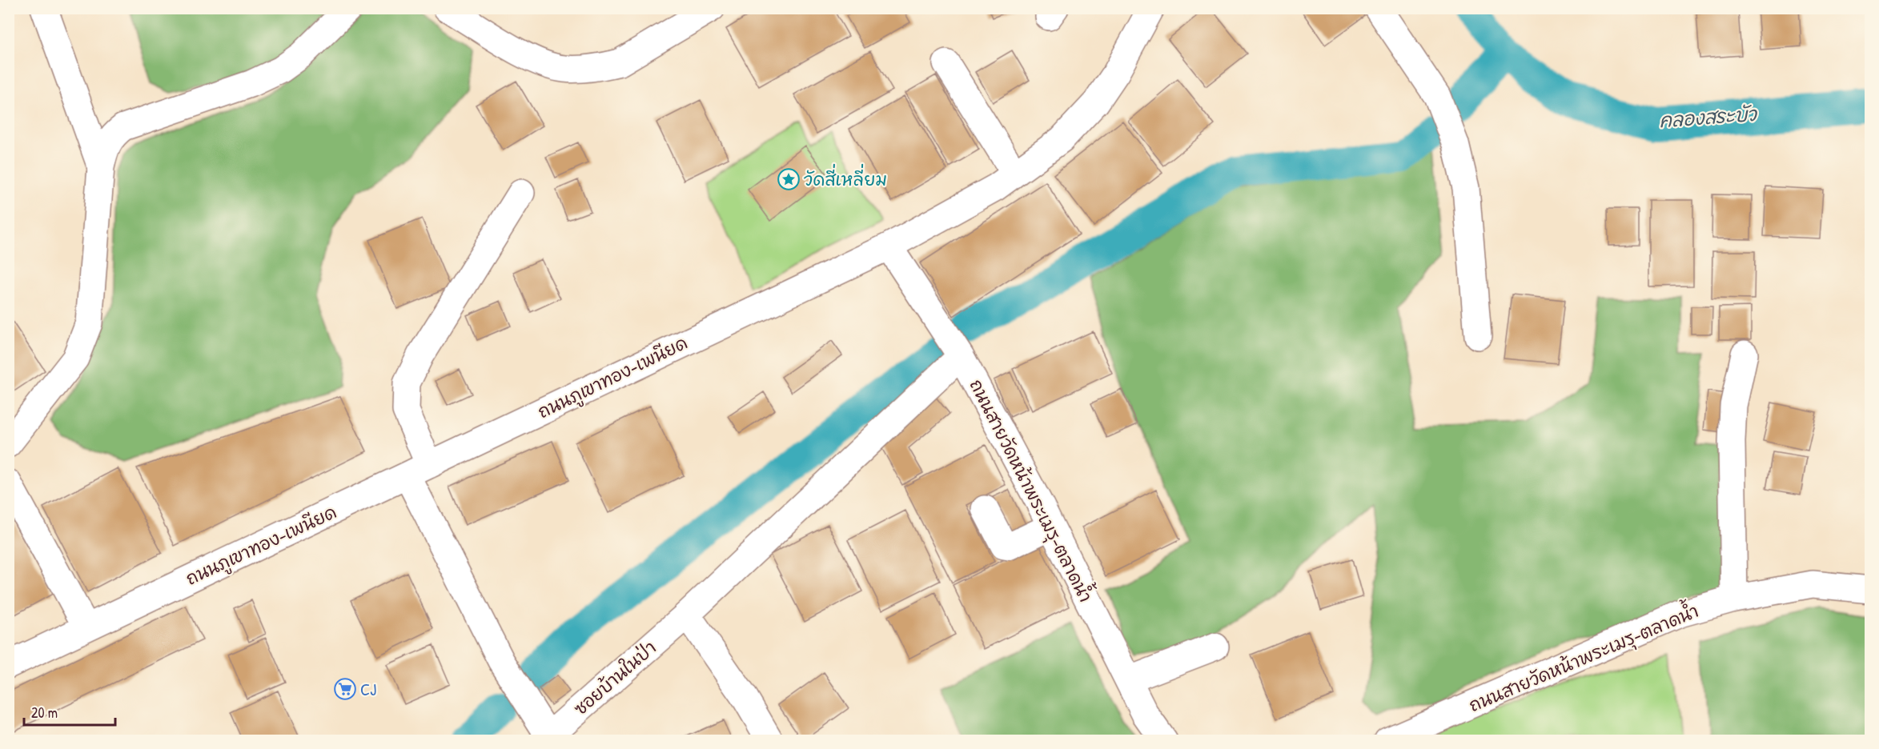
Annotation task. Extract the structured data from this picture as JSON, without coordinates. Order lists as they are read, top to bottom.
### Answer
{
  "streets": {
    "street": ["ถนนภูเขาทอง-เพนียด", "ถนนสายวัดหน้าพระเมรุ-ตลาดน้ำ", "ซอยบ้านในป่า"]
  },
  "crossings": [
    ["ถนนภูเขาทอง-เพนียด", "ถนนสายวัดหน้าพระเมรุ-ตลาดน้ำ"],
    ["ถนนสายวัดหน้าพระเมรุ-ตลาดน้ำ", "ซอยบ้านในป่า"]
  ],
  "water": ["คลองสระบัว"],
  "places": {
    "place": ["วัดสี่เหลี่ยม"],
    "supermarket": ["CJ"]
  },
  "scale_bar": "20 m"
}
